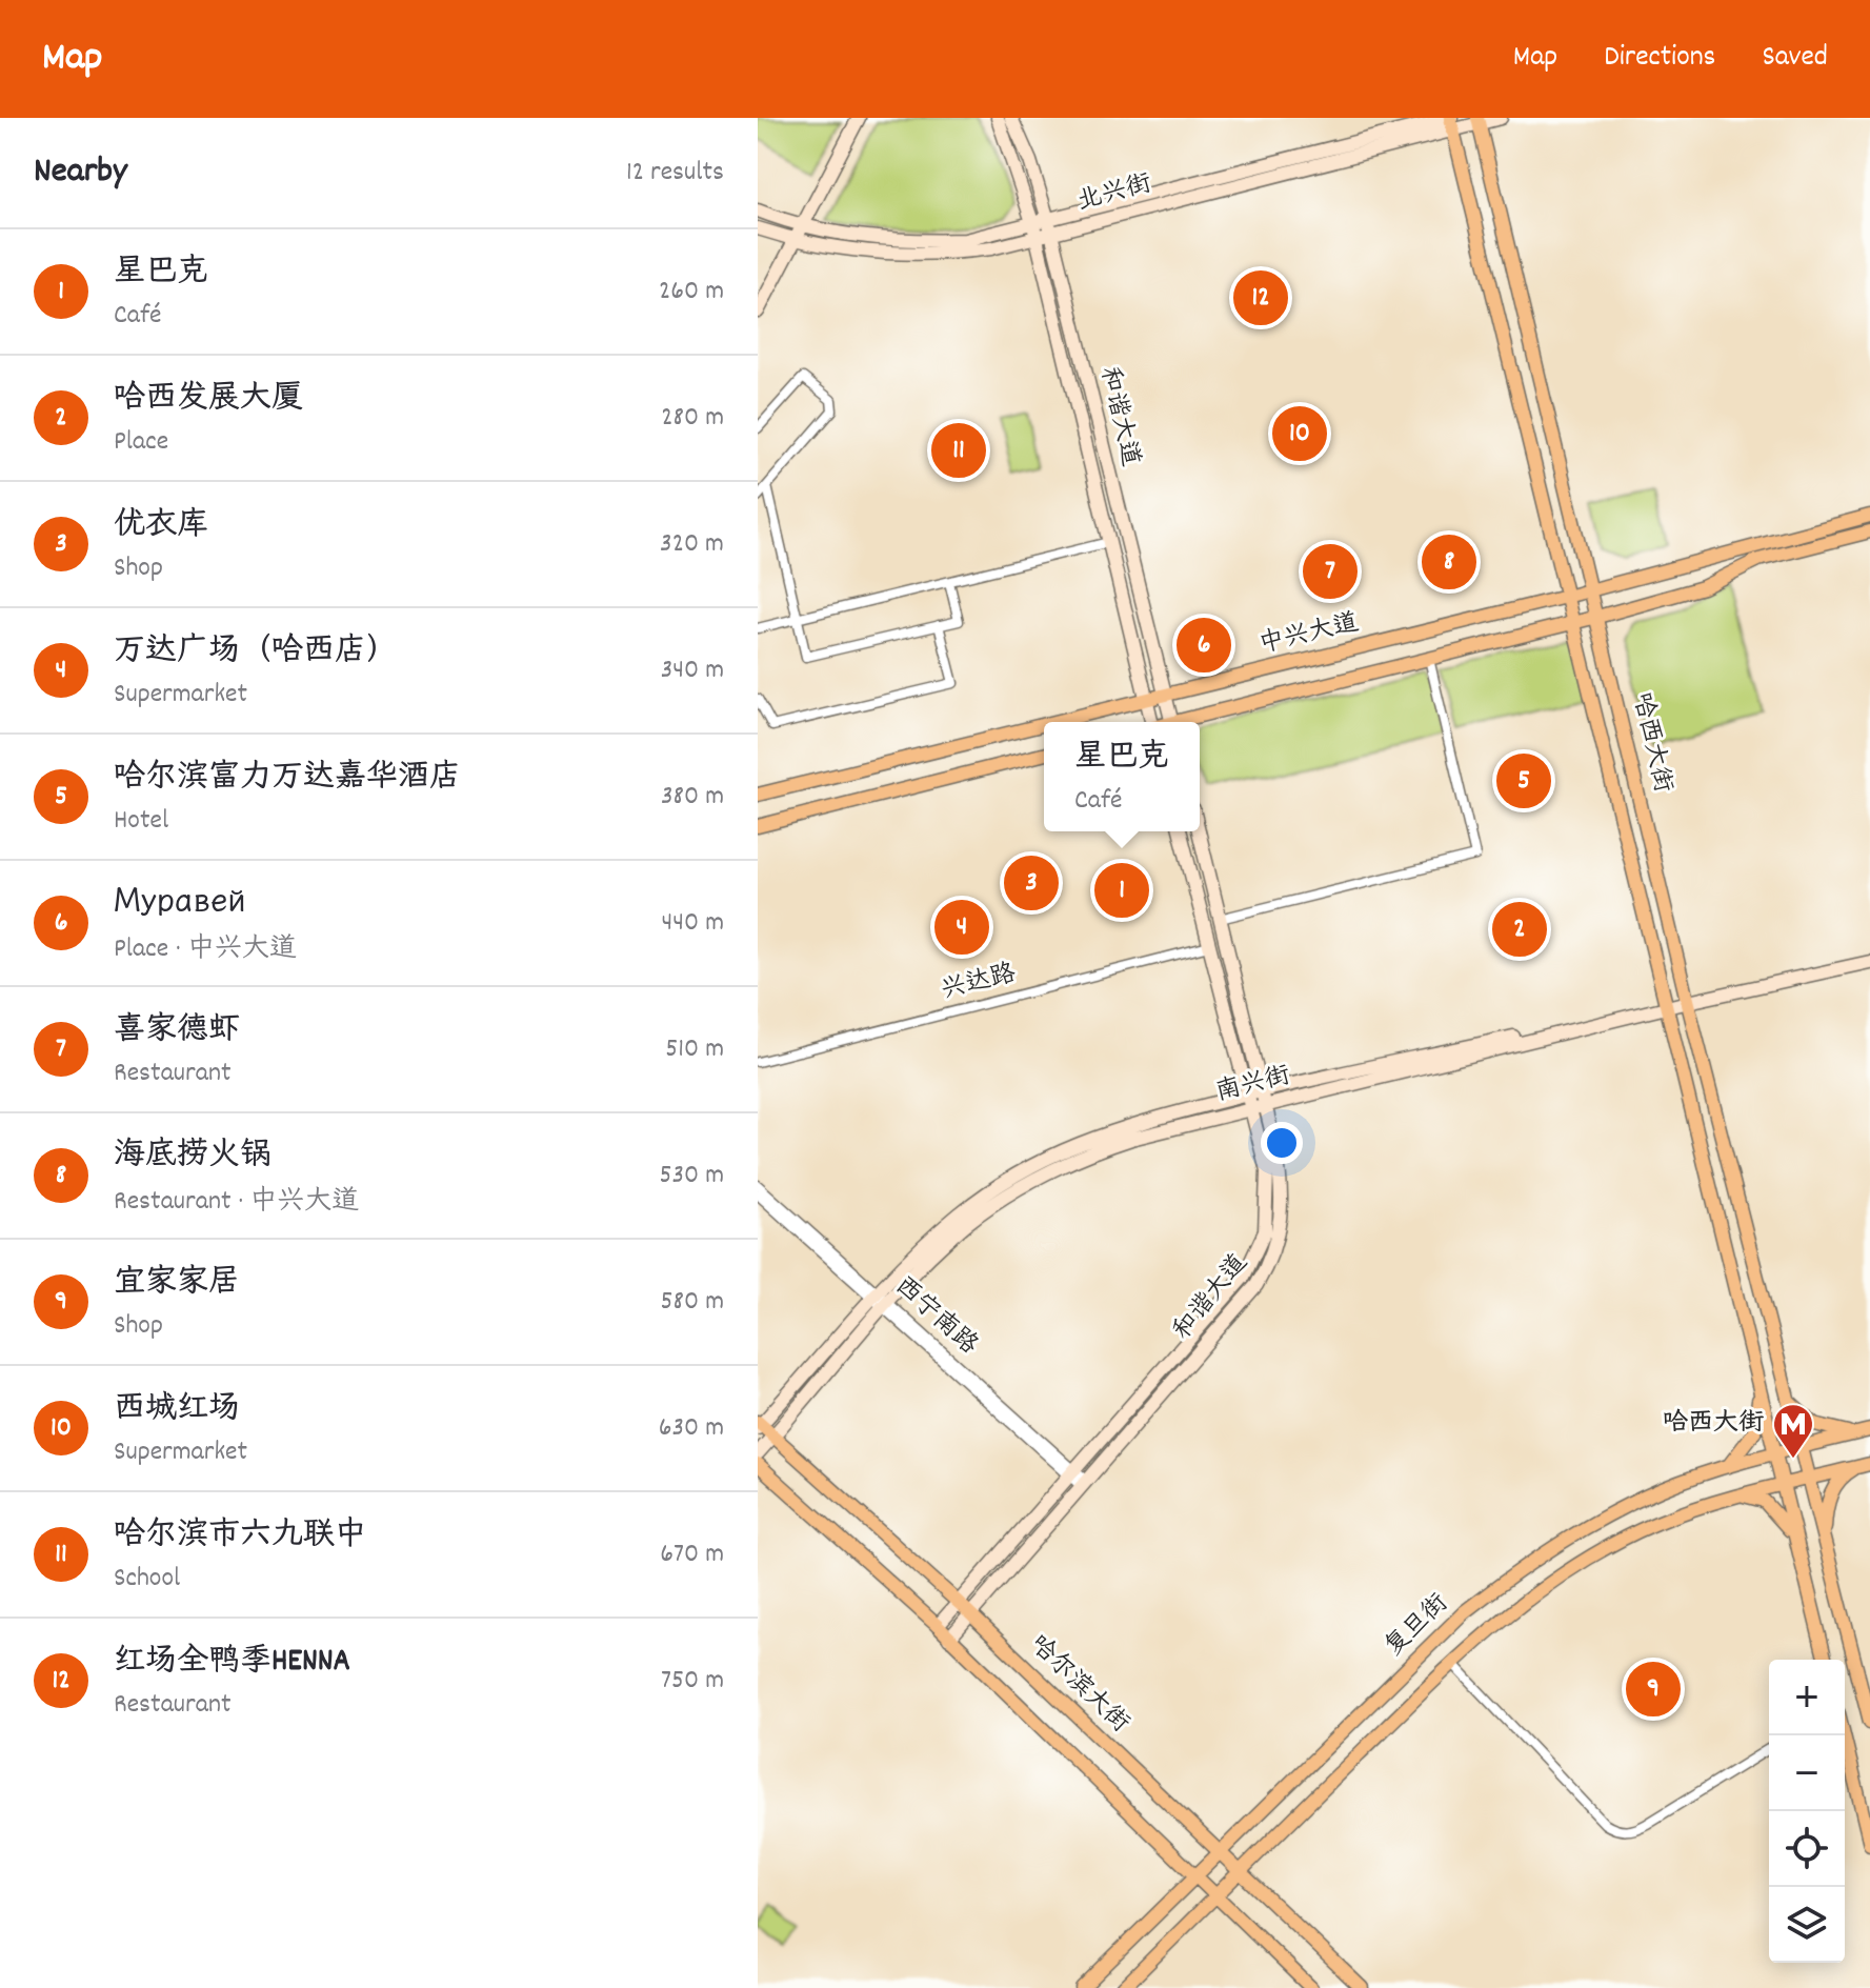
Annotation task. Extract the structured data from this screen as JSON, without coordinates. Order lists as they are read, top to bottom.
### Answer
{
  "streets": {
    "main road": [
      "北兴街",
      "和谐大道",
      "中兴大道",
      "哈西大街",
      "南兴街",
      "复旦街",
      "哈尔滨大街"
    ],
    "street": ["兴达路", "西宁南路"]
  },
  "crossings": [
    ["北兴街", "和谐大道"],
    ["北兴街", "哈西大街"],
    ["和谐大道", "中兴大道"],
    ["和谐大道", "兴达路"],
    ["和谐大道", "南兴街"],
    ["和谐大道", "西宁南路"],
    ["和谐大道", "哈尔滨大街"],
    ["中兴大道", "哈西大街"],
    ["哈西大街", "南兴街"],
    ["哈西大街", "复旦街"],
    ["南兴街", "西宁南路"],
    ["南兴街", "哈尔滨大街"],
    ["复旦街", "哈尔滨大街"]
  ],
  "places": {
    "metro station": ["哈西大街"]
  },
  "page": {
    "header": "Map",
    "nav": ["Map", "Directions", "Saved"],
    "heading": ["Nearby", "12 results"],
    "list": [
      {
        "mark": "1",
        "name": "星巴克",
        "note": "Café",
        "value": "260 m"
      },
      {
        "mark": "2",
        "name": "哈西发展大厦",
        "note": "Place",
        "value": "280 m"
      },
      {
        "mark": "3",
        "name": "优衣库",
        "note": "Shop",
        "value": "320 m"
      },
      {
        "mark": "4",
        "name": "万达广场（哈西店）",
        "note": "Supermarket",
        "value": "340 m"
      },
      {
        "mark": "5",
        "name": "哈尔滨富力万达嘉华酒店",
        "note": "Hotel",
        "value": "380 m"
      },
      {
        "mark": "6",
        "name": "Муравей",
        "note": "Place · 中兴大道",
        "value": "440 m"
      },
      {
        "mark": "7",
        "name": "喜家德虾",
        "note": "Restaurant",
        "value": "510 m"
      },
      {
        "mark": "8",
        "name": "海底捞火锅",
        "note": "Restaurant · 中兴大道",
        "value": "530 m"
      },
      {
        "mark": "9",
        "name": "宜家家居",
        "note": "Shop",
        "value": "580 m"
      },
      {
        "mark": "10",
        "name": "西城红场",
        "note": "Supermarket",
        "value": "630 m"
      },
      {
        "mark": "11",
        "name": "哈尔滨市六九联中",
        "note": "School",
        "value": "670 m"
      },
      {
        "mark": "12",
        "name": "红场全鸭季HENNA",
        "note": "Restaurant",
        "value": "750 m"
      }
    ],
    "pins": [
      "12",
      "10",
      "11",
      "8",
      "7",
      "6",
      "5",
      "3",
      "1",
      "4",
      "2",
      "9"
    ],
    "popup": ["星巴克", "Café"],
    "map_buttons": ["+", "−"]
  }
}
